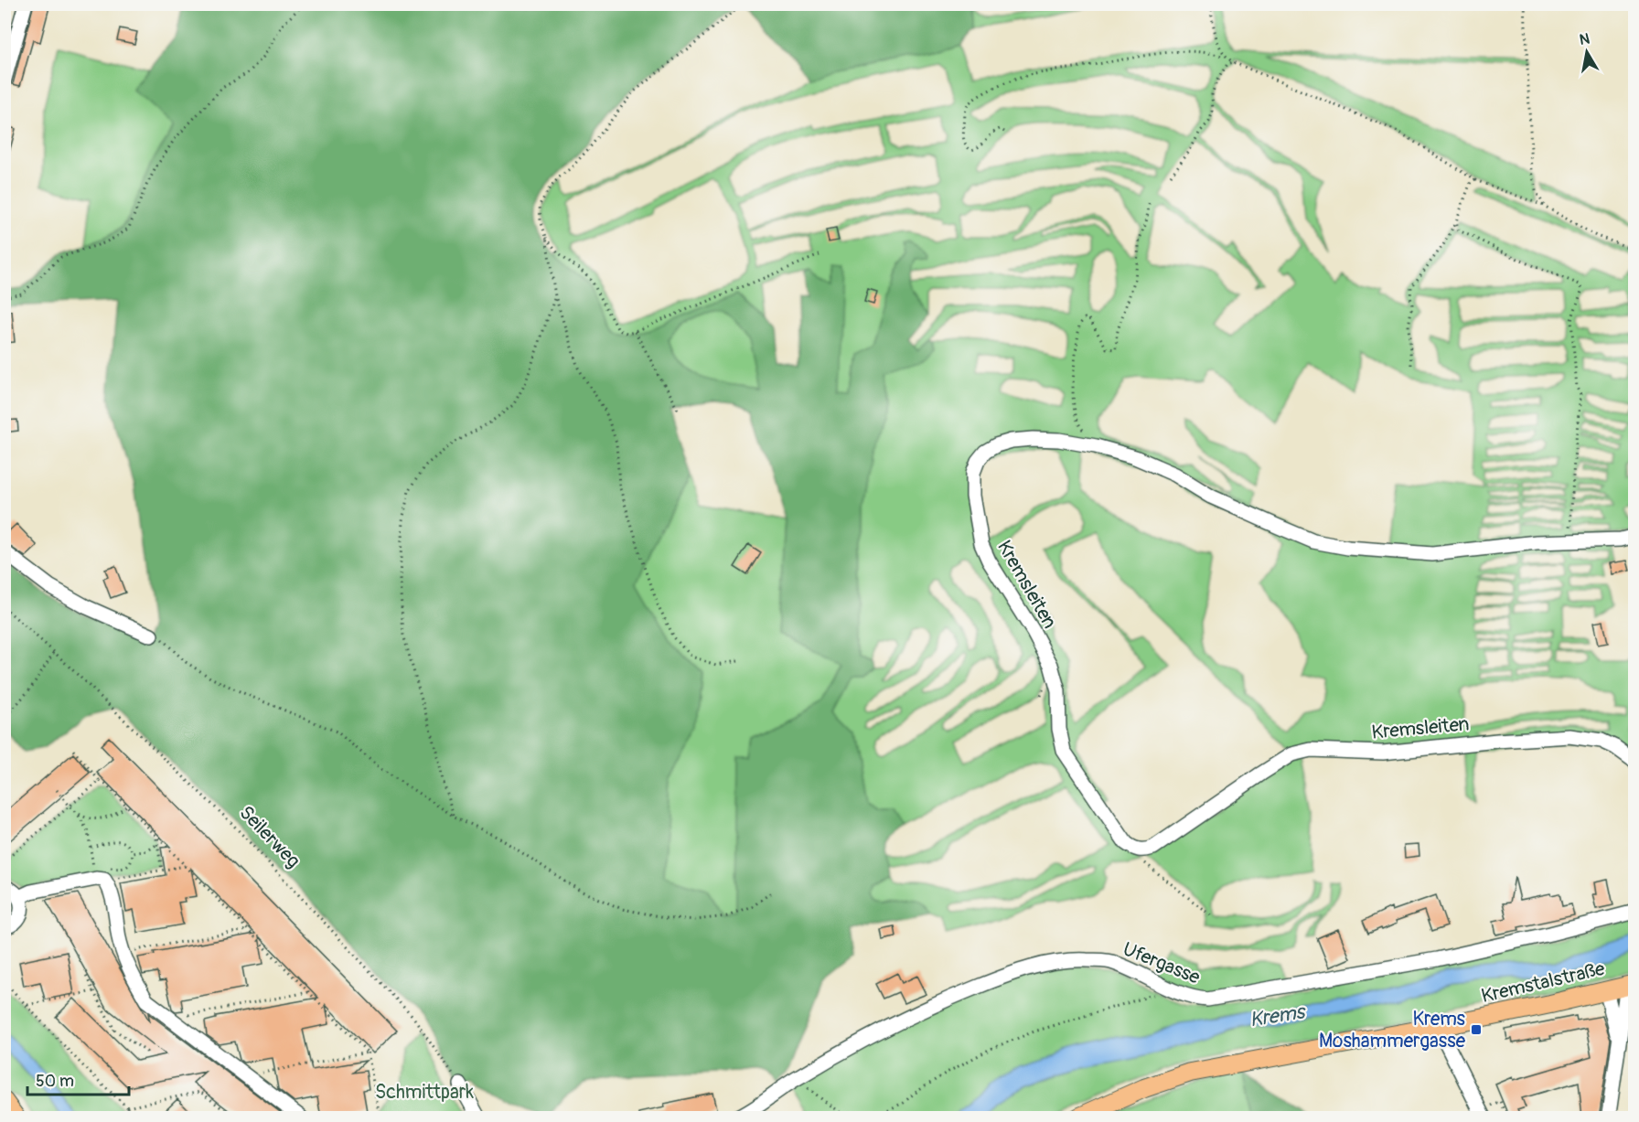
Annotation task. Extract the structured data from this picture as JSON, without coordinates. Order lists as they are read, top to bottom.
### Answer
{
  "streets": {
    "main road": ["Kremstalstraße"],
    "street": ["Kremsleiten", "Ufergasse"],
    "path": ["Seilerweg"]
  },
  "water": ["Krems"],
  "parks": ["Schmittpark"],
  "places": {
    "transit": ["Krems Moshammergasse"]
  },
  "scale_bar": "50 m",
  "north": "top"
}
